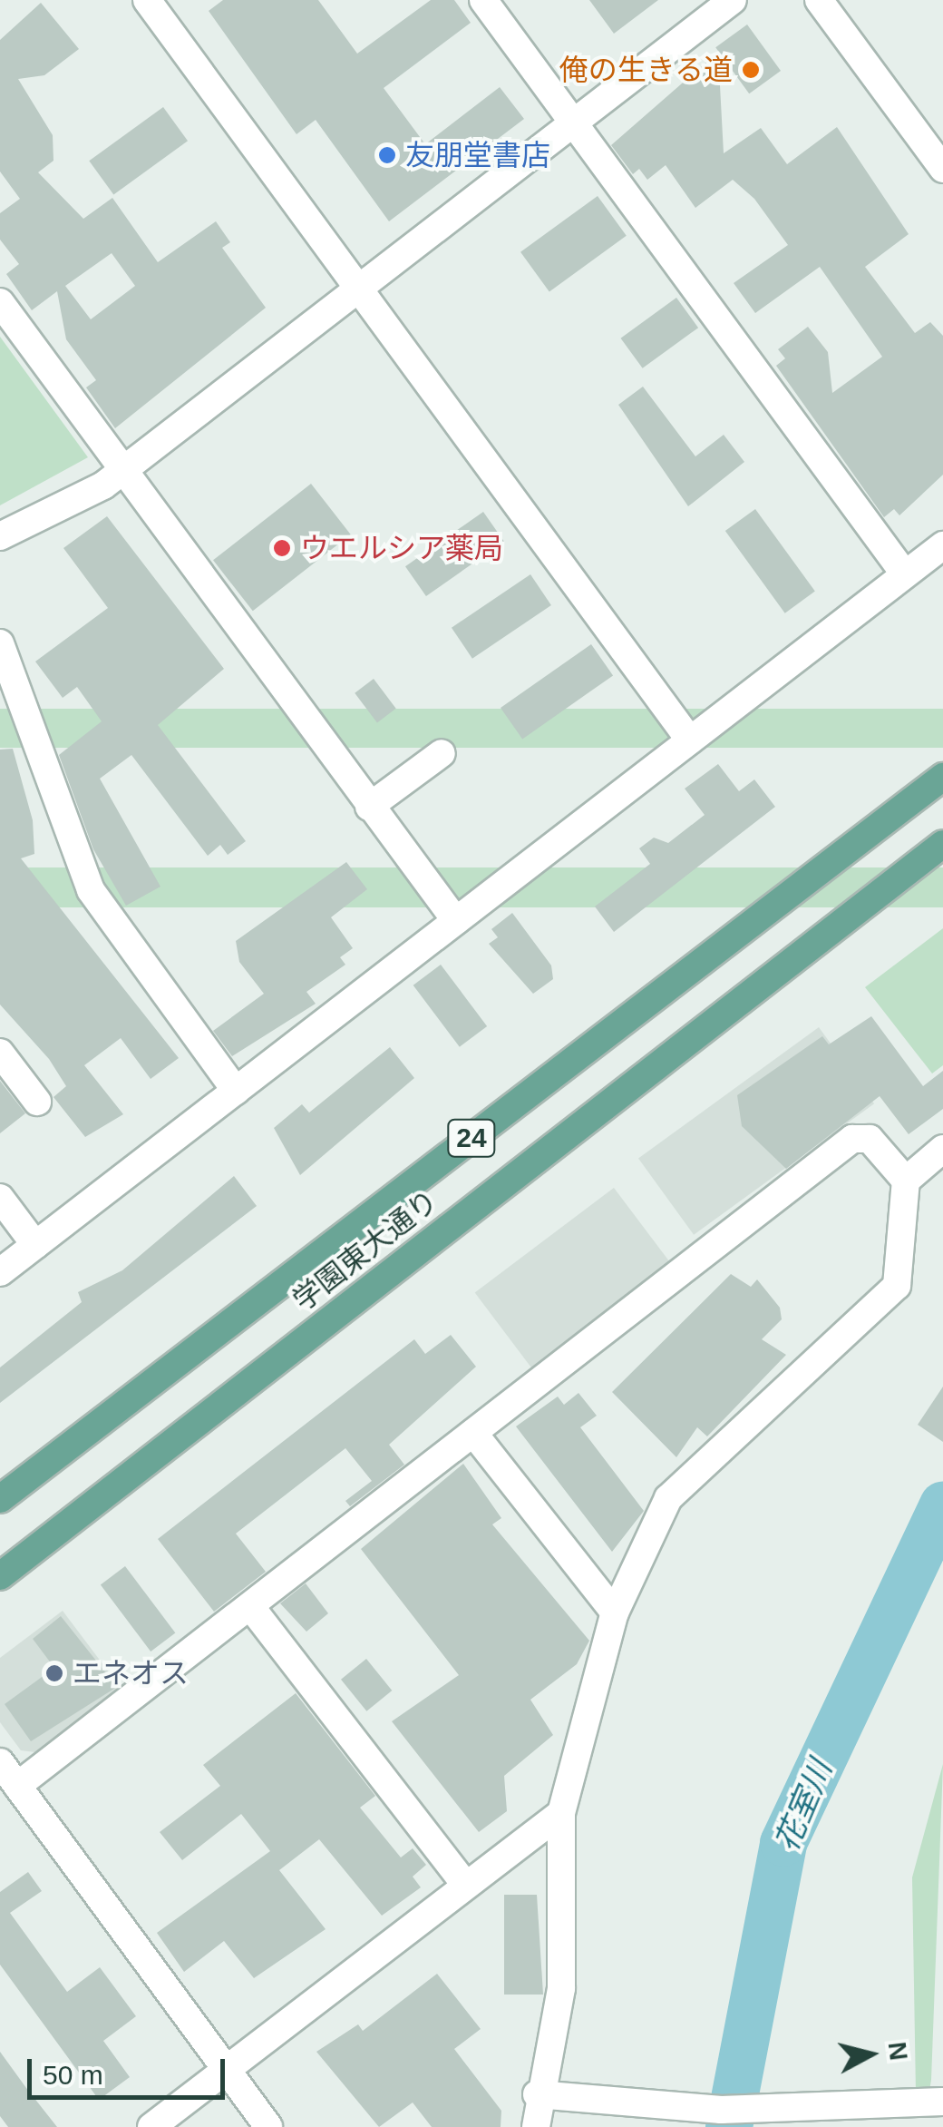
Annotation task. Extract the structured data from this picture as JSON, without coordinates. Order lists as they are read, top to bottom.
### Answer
{
  "streets": {
    "main road": ["24", "学園東大通り"]
  },
  "water": ["花室川"],
  "places": [
    "俺の生きる道",
    "友朋堂書店",
    "ウエルシア薬局",
    "エネオス"
  ],
  "scale_bar": "50 m",
  "north": "right"
}
